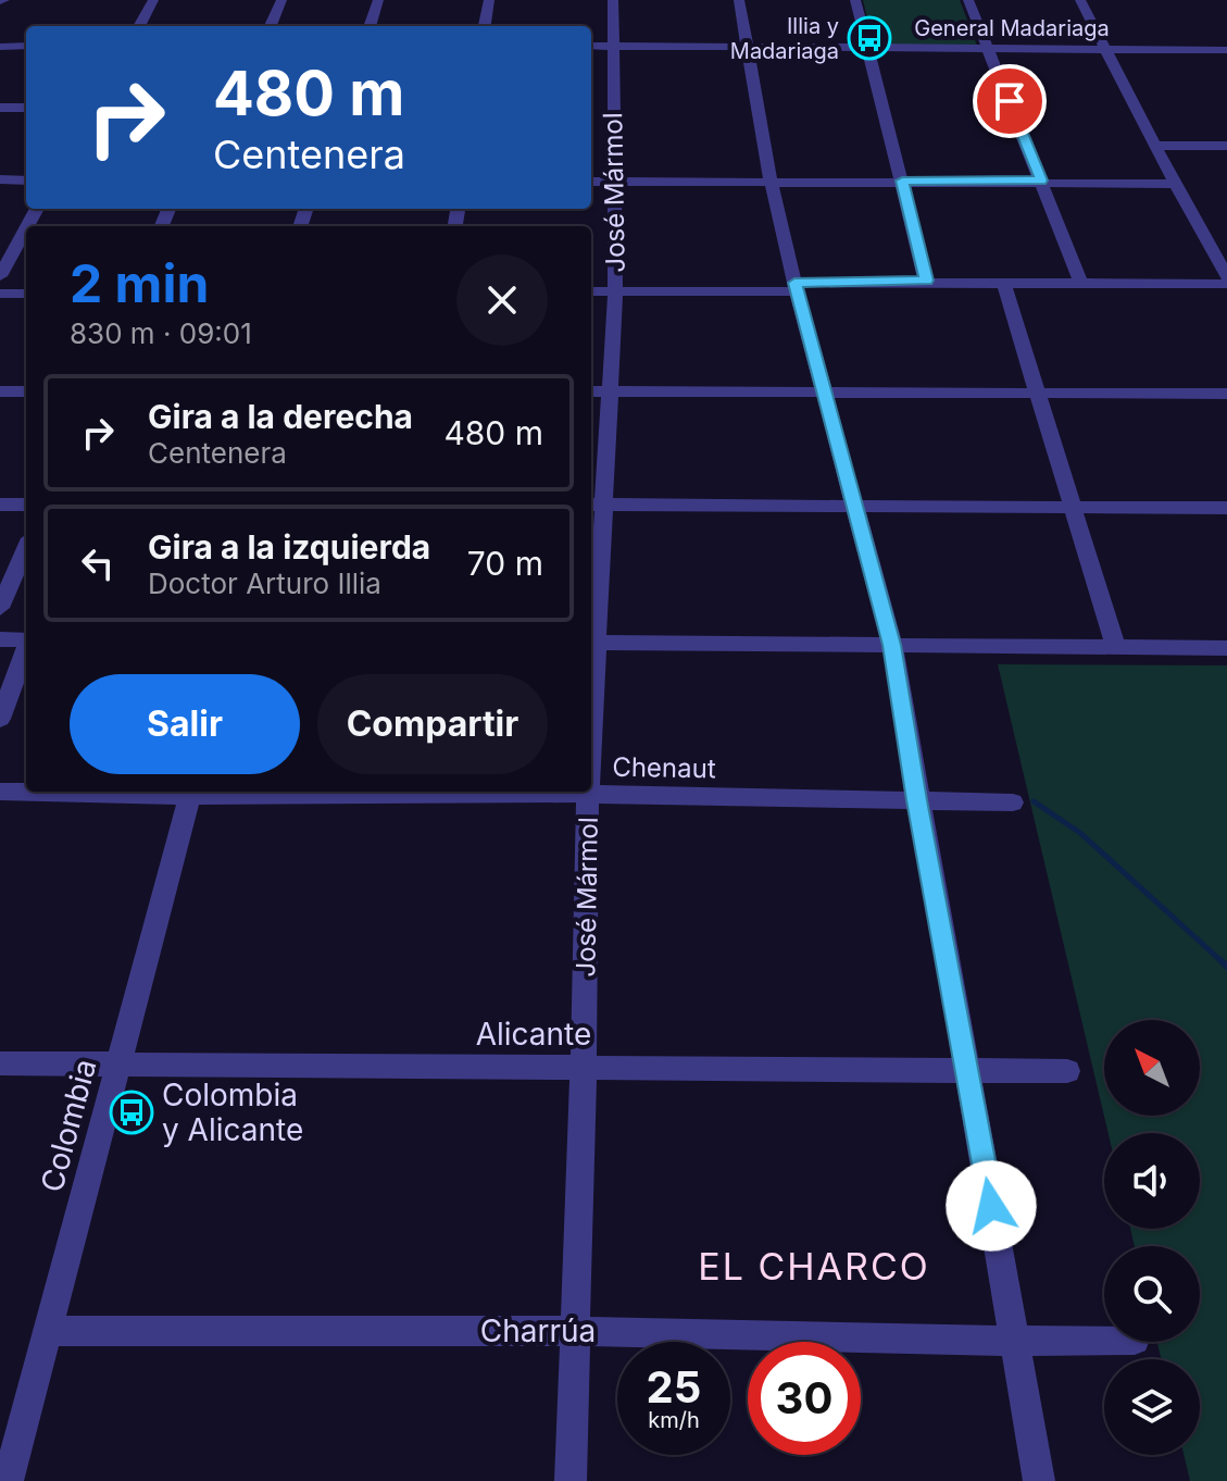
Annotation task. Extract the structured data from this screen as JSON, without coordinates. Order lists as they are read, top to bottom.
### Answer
{
  "streets": {
    "street": [
      "General Madariaga",
      "José Mármol",
      "Chenaut",
      "Alicante",
      "Colombia",
      "Charrúa"
    ]
  },
  "crossings": [
    ["General Madariaga", "José Mármol"],
    ["José Mármol", "Chenaut"],
    ["José Mármol", "Alicante"],
    ["José Mármol", "Charrúa"],
    ["Chenaut", "Colombia"],
    ["Alicante", "Colombia"],
    ["Colombia", "Charrúa"]
  ],
  "districts": ["EL CHARCO"],
  "places": {
    "bus stop": ["Illia y Madariaga", "Colombia y Alicante"]
  },
  "north": "top left",
  "page": {
    "turn": ["480 m", "Centenera"],
    "heading": ["2 min", "830 m · 09:01"],
    "list": [
      {
        "name": "Gira a la derecha",
        "note": "Centenera",
        "value": "480 m"
      },
      {
        "name": "Gira a la izquierda",
        "note": "Doctor Arturo Illia",
        "value": "70 m"
      }
    ],
    "buttons": ["Salir", "Compartir"],
    "speed": "25 km/h",
    "limit": "30"
  }
}
